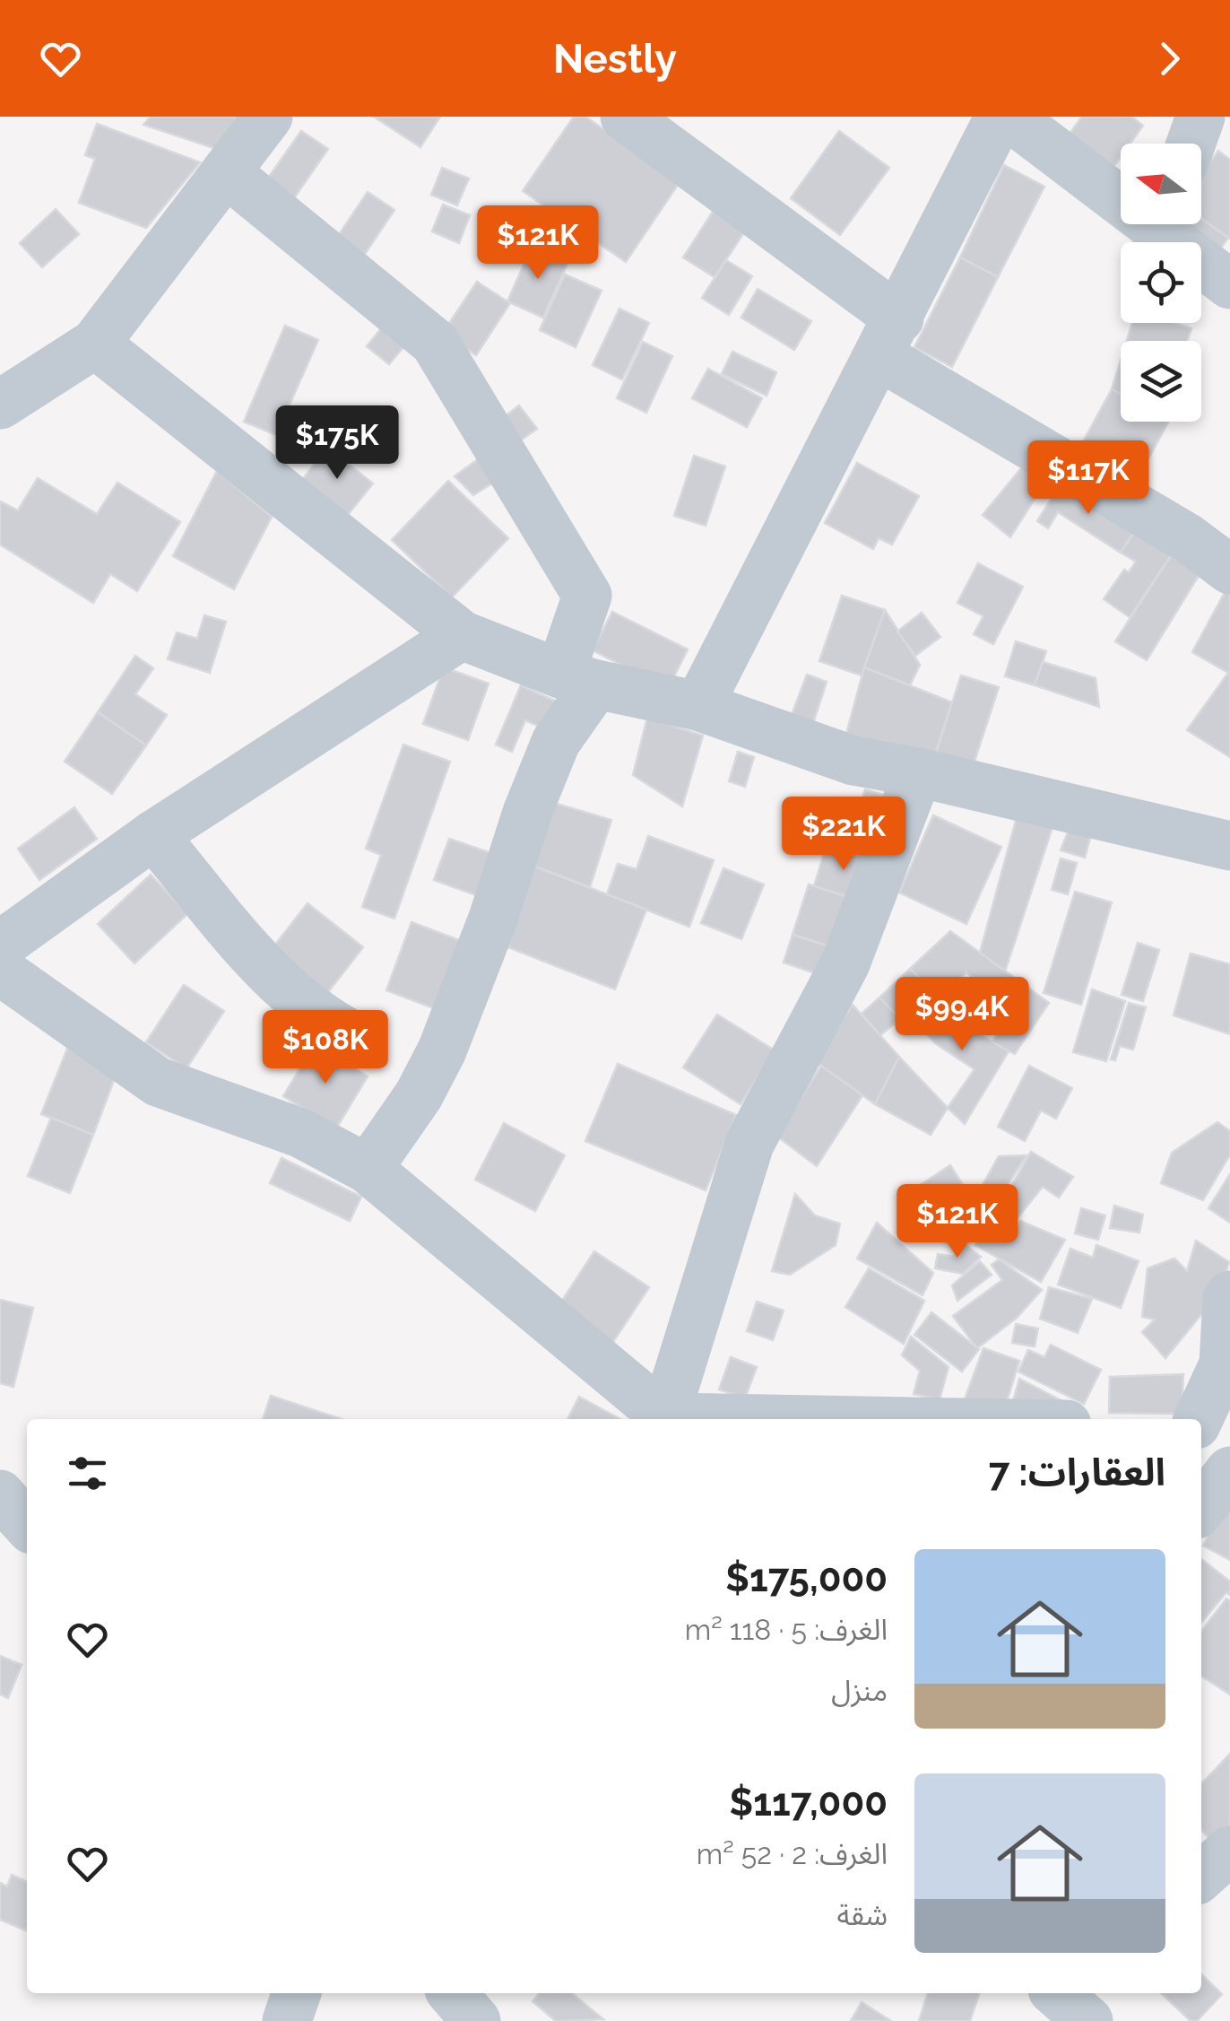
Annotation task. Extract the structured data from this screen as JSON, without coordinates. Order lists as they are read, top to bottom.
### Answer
{
  "north": "left",
  "page": {
    "header": "Nestly",
    "price": [
      "$121K",
      "$175K",
      "$117K",
      "$221K",
      "$99.4K",
      "$108K",
      "$121K"
    ],
    "heading": "العقارات: 7",
    "list": [
      {
        "name": "$175,000",
        "note": "الغرف: 5 · 118 m² · منزل"
      },
      {
        "name": "$117,000",
        "note": "الغرف: 2 · 52 m² · شقة"
      }
    ]
  }
}
